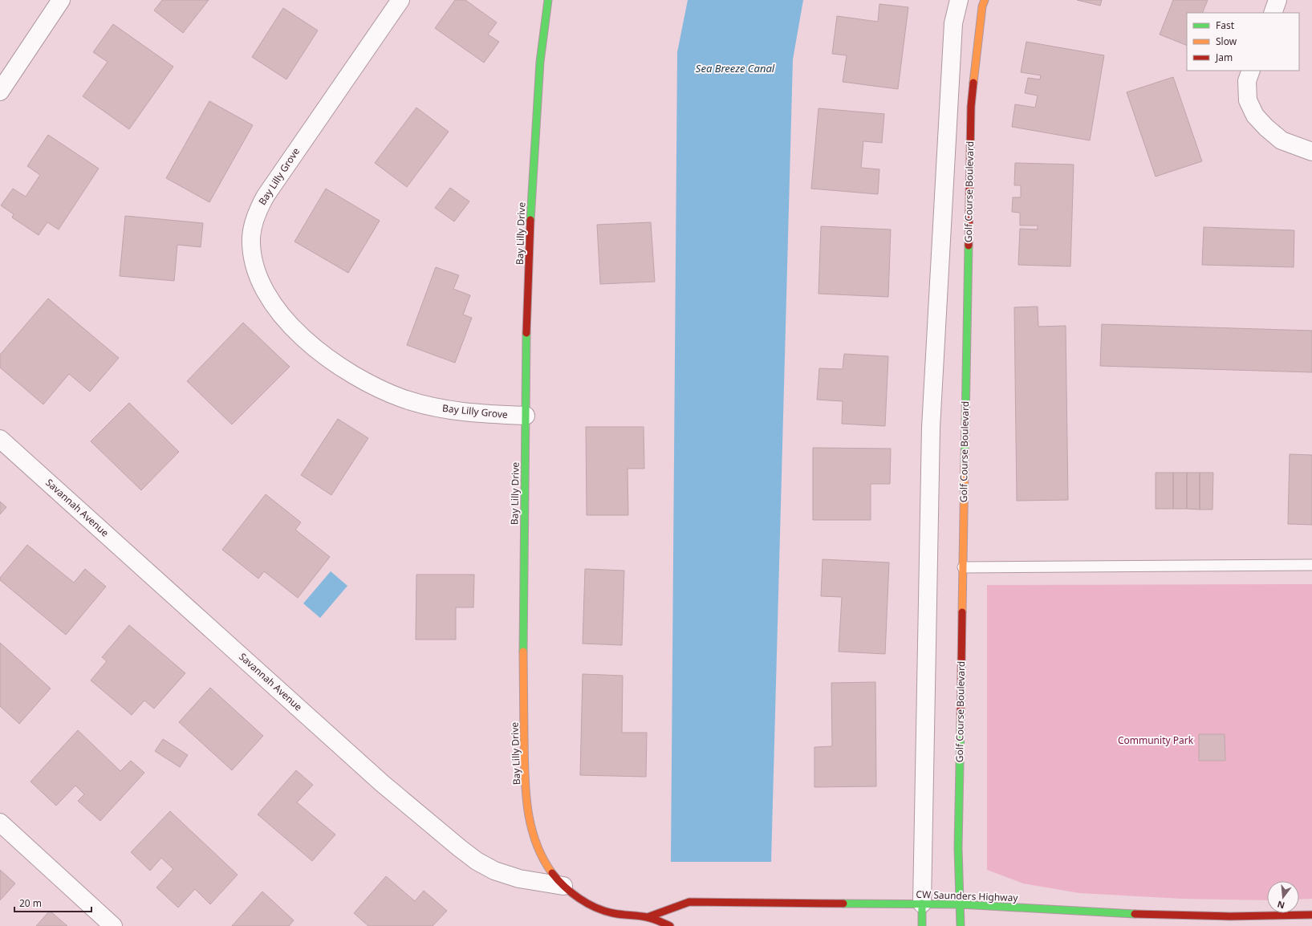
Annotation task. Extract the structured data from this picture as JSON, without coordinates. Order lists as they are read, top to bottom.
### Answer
{
  "streets": {
    "main road": ["Golf Course Boulevard", "Bay Lilly Drive", "CW Saunders Highway"],
    "street": ["Bay Lilly Grove", "Savannah Avenue"]
  },
  "crossings": [
    ["Bay Lilly Grove", "Bay Lilly Drive"],
    ["Golf Course Boulevard", "CW Saunders Highway"],
    ["Bay Lilly Drive", "Savannah Avenue"],
    ["Bay Lilly Drive", "CW Saunders Highway"]
  ],
  "water": ["Sea Breeze Canal"],
  "parks": ["Community Park"],
  "legend": ["Fast", "Slow", "Jam"],
  "scale_bar": "20 m",
  "north": "bottom"
}
